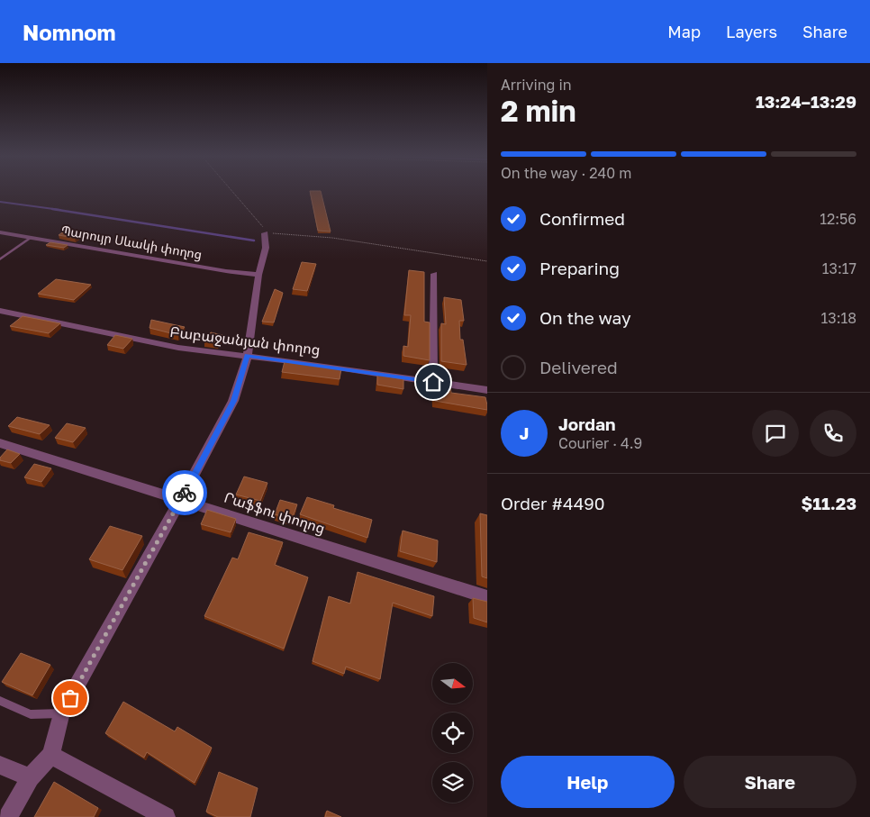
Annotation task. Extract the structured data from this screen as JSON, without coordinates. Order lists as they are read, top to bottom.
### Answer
{
  "streets": {
    "street": ["Պարույր Սևակի փողոց", "Բաբաջանյան փողոց", "Րաֆֆու փողոց"]
  },
  "north": "right",
  "page": {
    "header": "Nomnom",
    "nav": ["Map", "Layers", "Share"],
    "heading": ["2 min", "Arriving in", "13:24–13:29"],
    "panel": [
      "Jordan",
      "Courier · 4.9",
      "Order #4490",
      "$11.23"
    ],
    "bar": "On the way · 240 m",
    "list": [
      ["Confirmed", "12:56"],
      ["Preparing", "13:17"],
      ["On the way", "13:18"],
      "Delivered"
    ],
    "round": "J",
    "buttons": ["Help", "Share"]
  }
}
